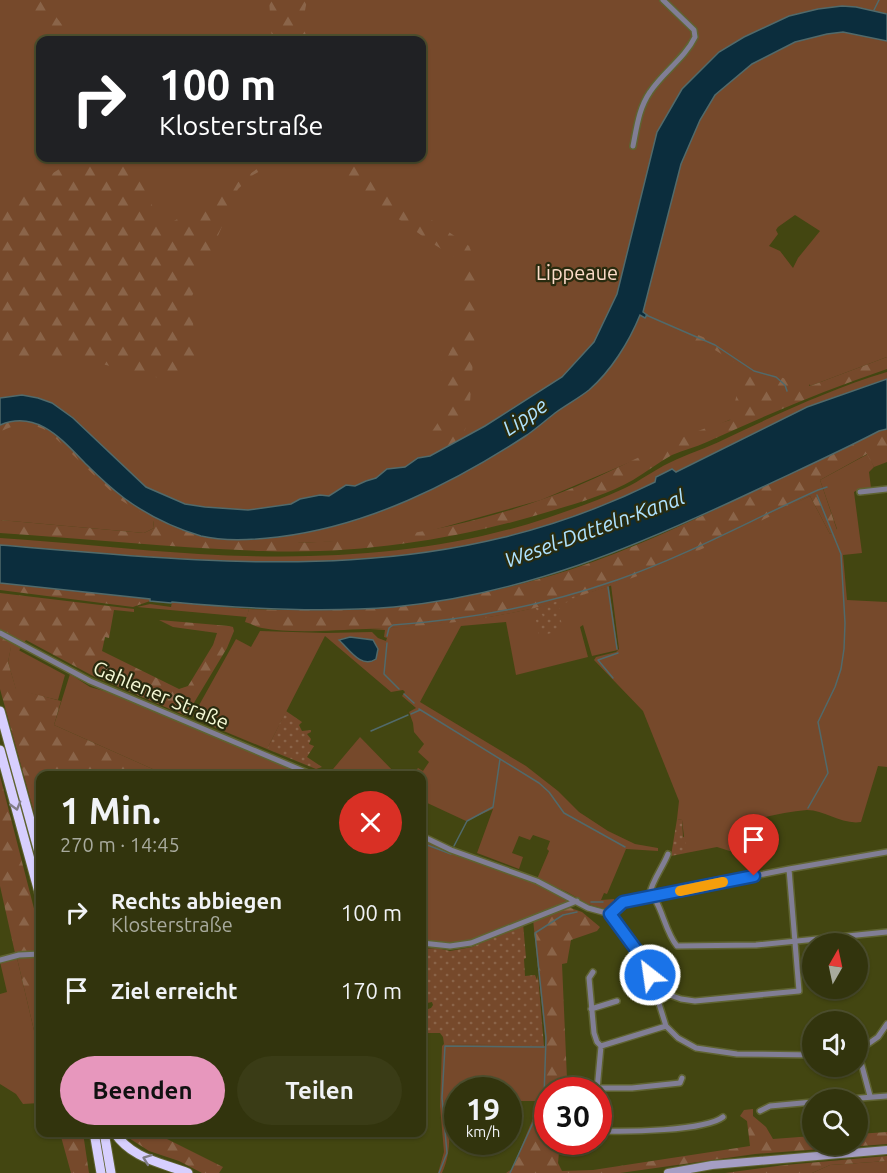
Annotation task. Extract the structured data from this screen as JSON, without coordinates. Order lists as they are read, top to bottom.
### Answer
{
  "streets": {
    "street": ["Gahlener Straße"]
  },
  "water": ["Lippe", "Wesel-Datteln-Kanal"],
  "parks": ["Lippeaue"],
  "north": "top",
  "page": {
    "turn": ["100 m", "Klosterstraße"],
    "heading": ["1 Min.", "270 m · 14:45"],
    "list": [
      {
        "name": "Rechts abbiegen",
        "note": "Klosterstraße",
        "value": "100 m"
      },
      {
        "name": "Ziel erreicht",
        "value": "170 m"
      }
    ],
    "buttons": ["Beenden", "Teilen"],
    "speed": "19 km/h",
    "limit": "30"
  }
}
